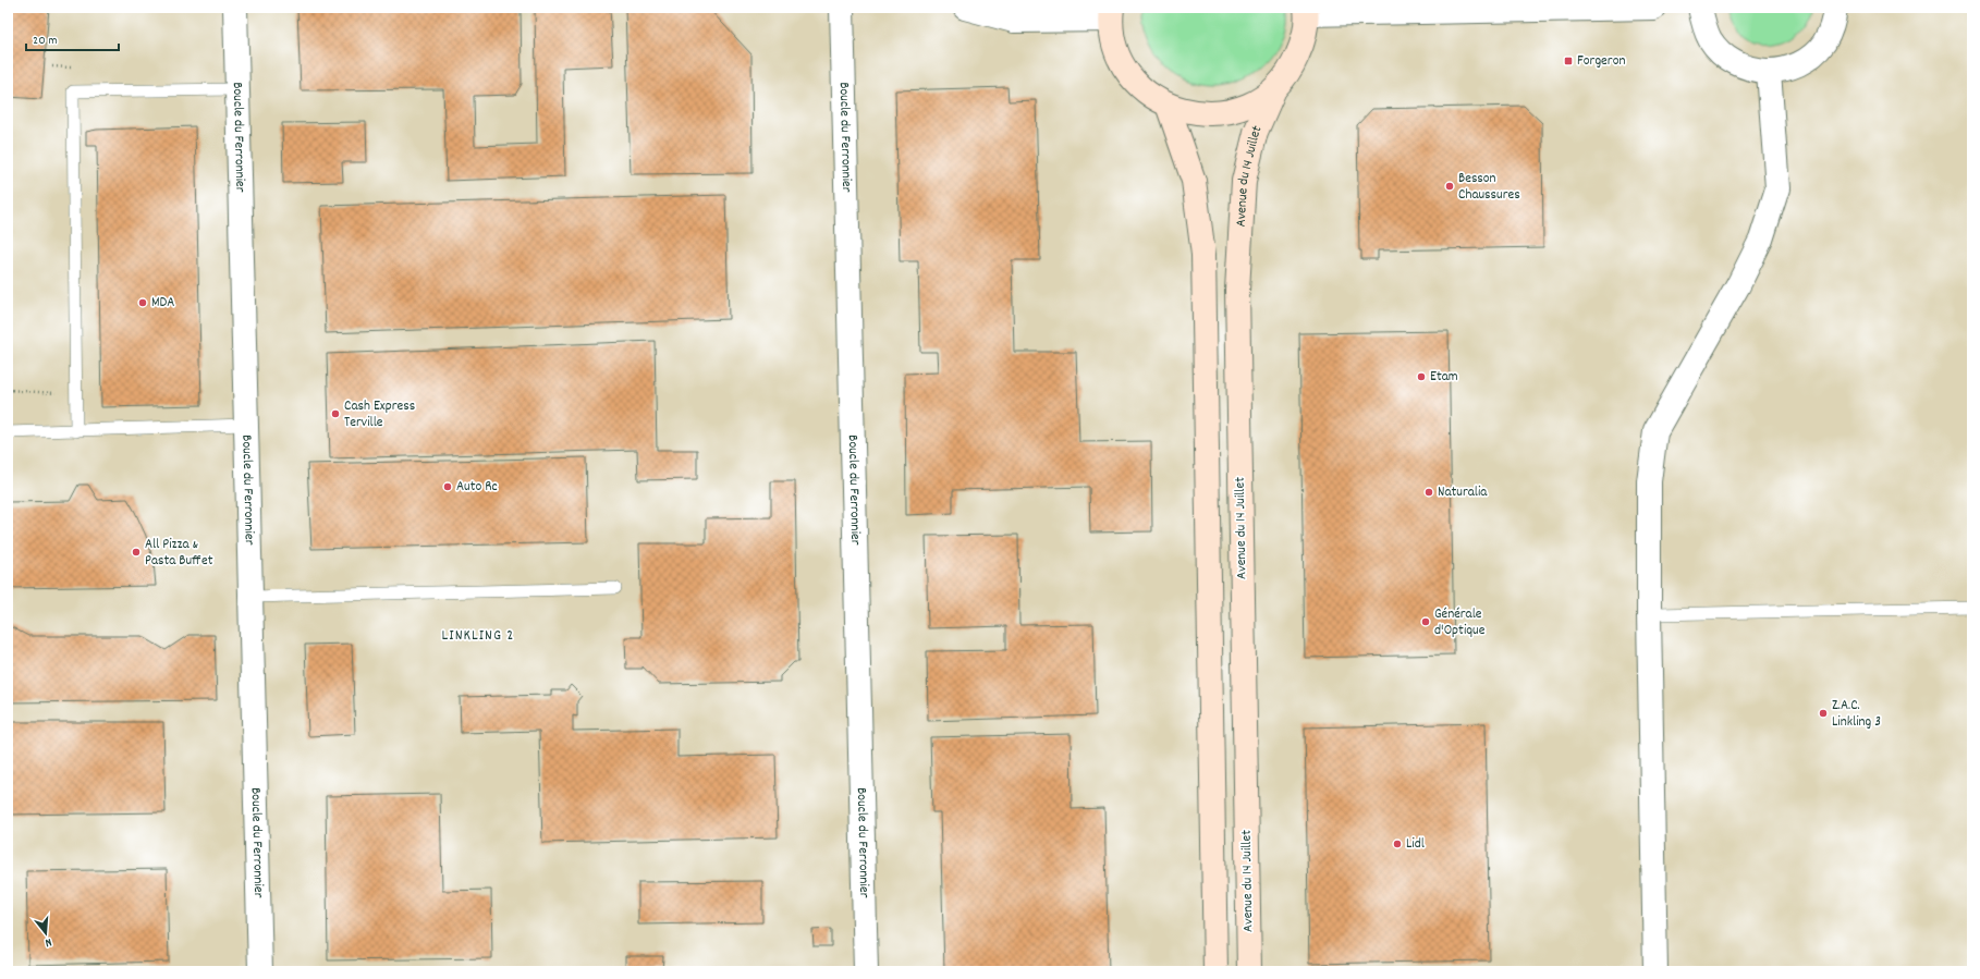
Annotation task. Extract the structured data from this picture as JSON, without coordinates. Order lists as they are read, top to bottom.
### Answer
{
  "streets": {
    "main road": ["Avenue du 14 Juillet"],
    "street": ["Boucle du Ferronnier"]
  },
  "districts": ["LINKLING 2"],
  "places": {
    "transit": ["Forgeron"],
    "other": [
      "Besson Chaussures",
      "MDA",
      "Etam",
      "Cash Express Terville",
      "Auto Rc",
      "Naturalia",
      "All Pizza & Pasta Buffet",
      "Générale d'Optique",
      "Z.A.C. Linkling 3",
      "Lidl"
    ]
  },
  "scale_bar": "20 m",
  "north": "bottom"
}
